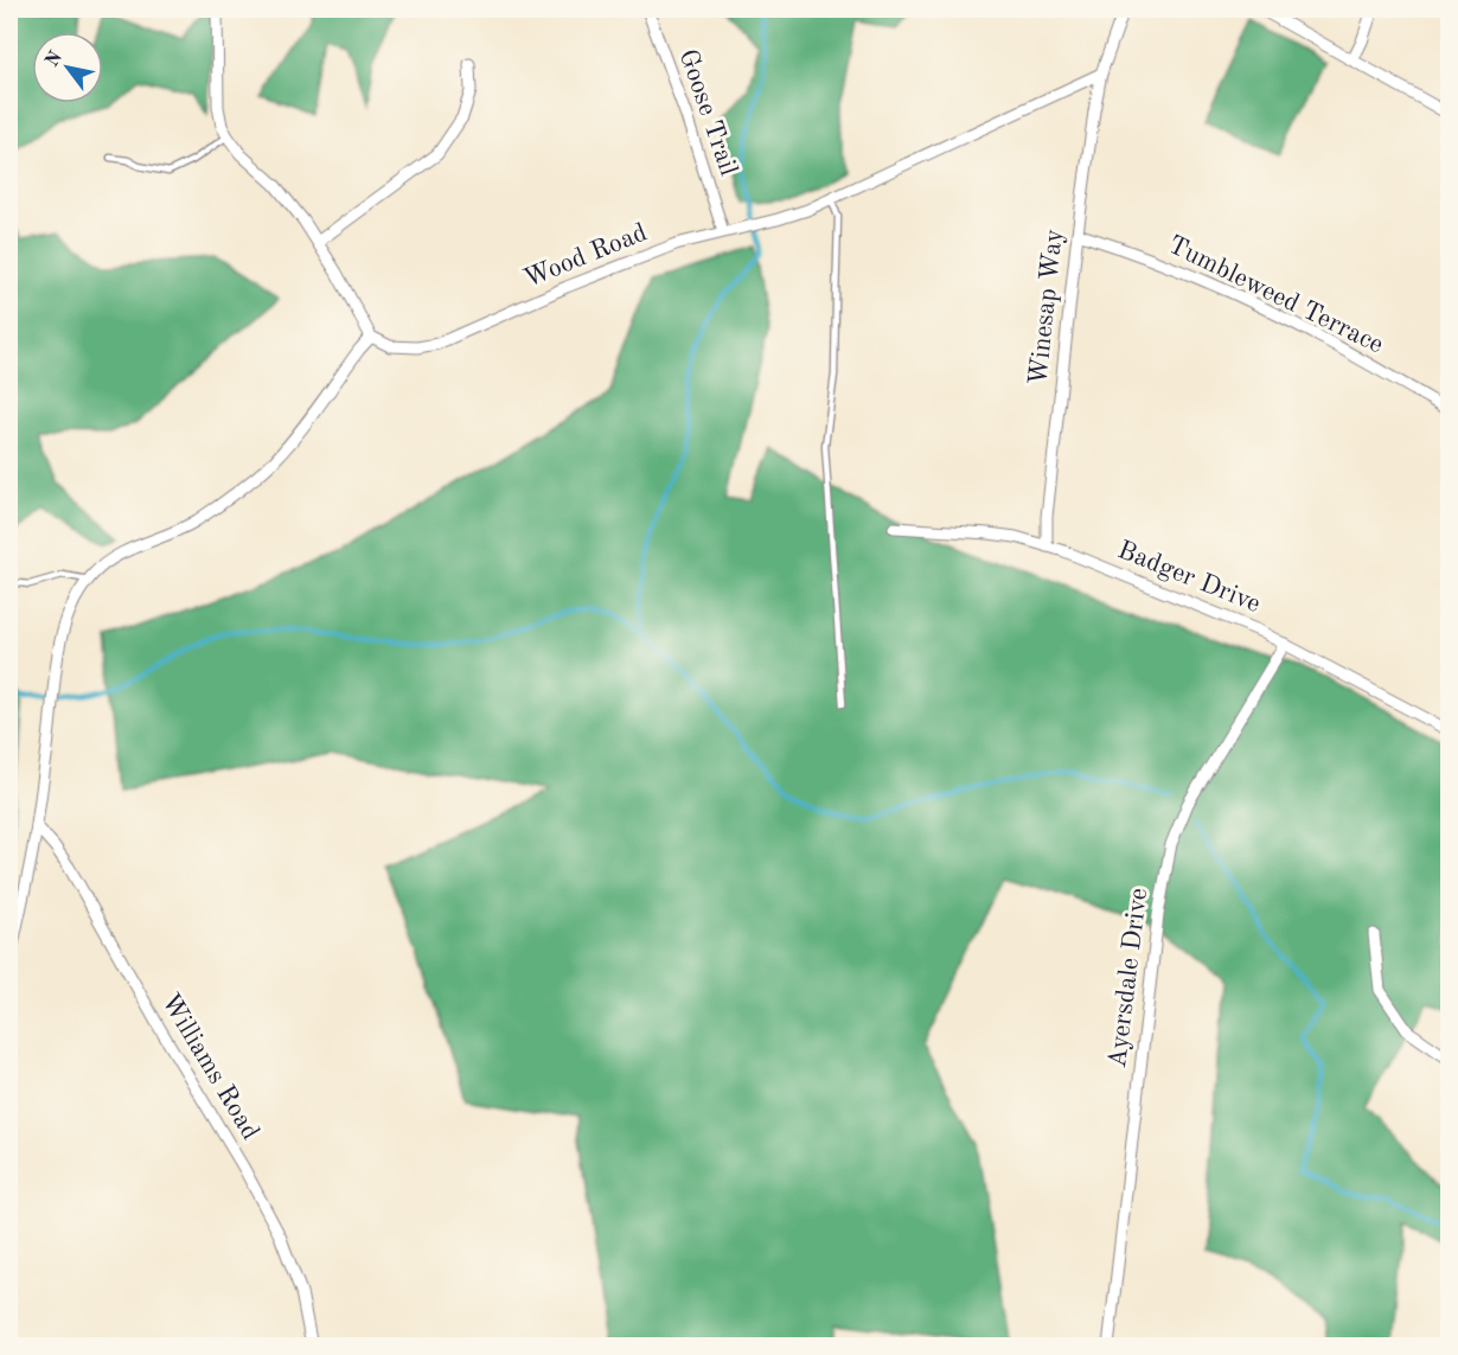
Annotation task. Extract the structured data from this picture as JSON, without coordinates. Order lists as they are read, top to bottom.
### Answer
{
  "streets": {
    "street": [
      "Goose Trail",
      "Wood Road",
      "Tumbleweed Terrace",
      "Winesap Way",
      "Badger Drive",
      "Ayersdale Drive",
      "Williams Road"
    ]
  },
  "crossings": [
    ["Goose Trail", "Wood Road"],
    ["Wood Road", "Winesap Way"],
    ["Tumbleweed Terrace", "Winesap Way"],
    ["Winesap Way", "Badger Drive"],
    ["Badger Drive", "Ayersdale Drive"]
  ],
  "north": "top left"
}
